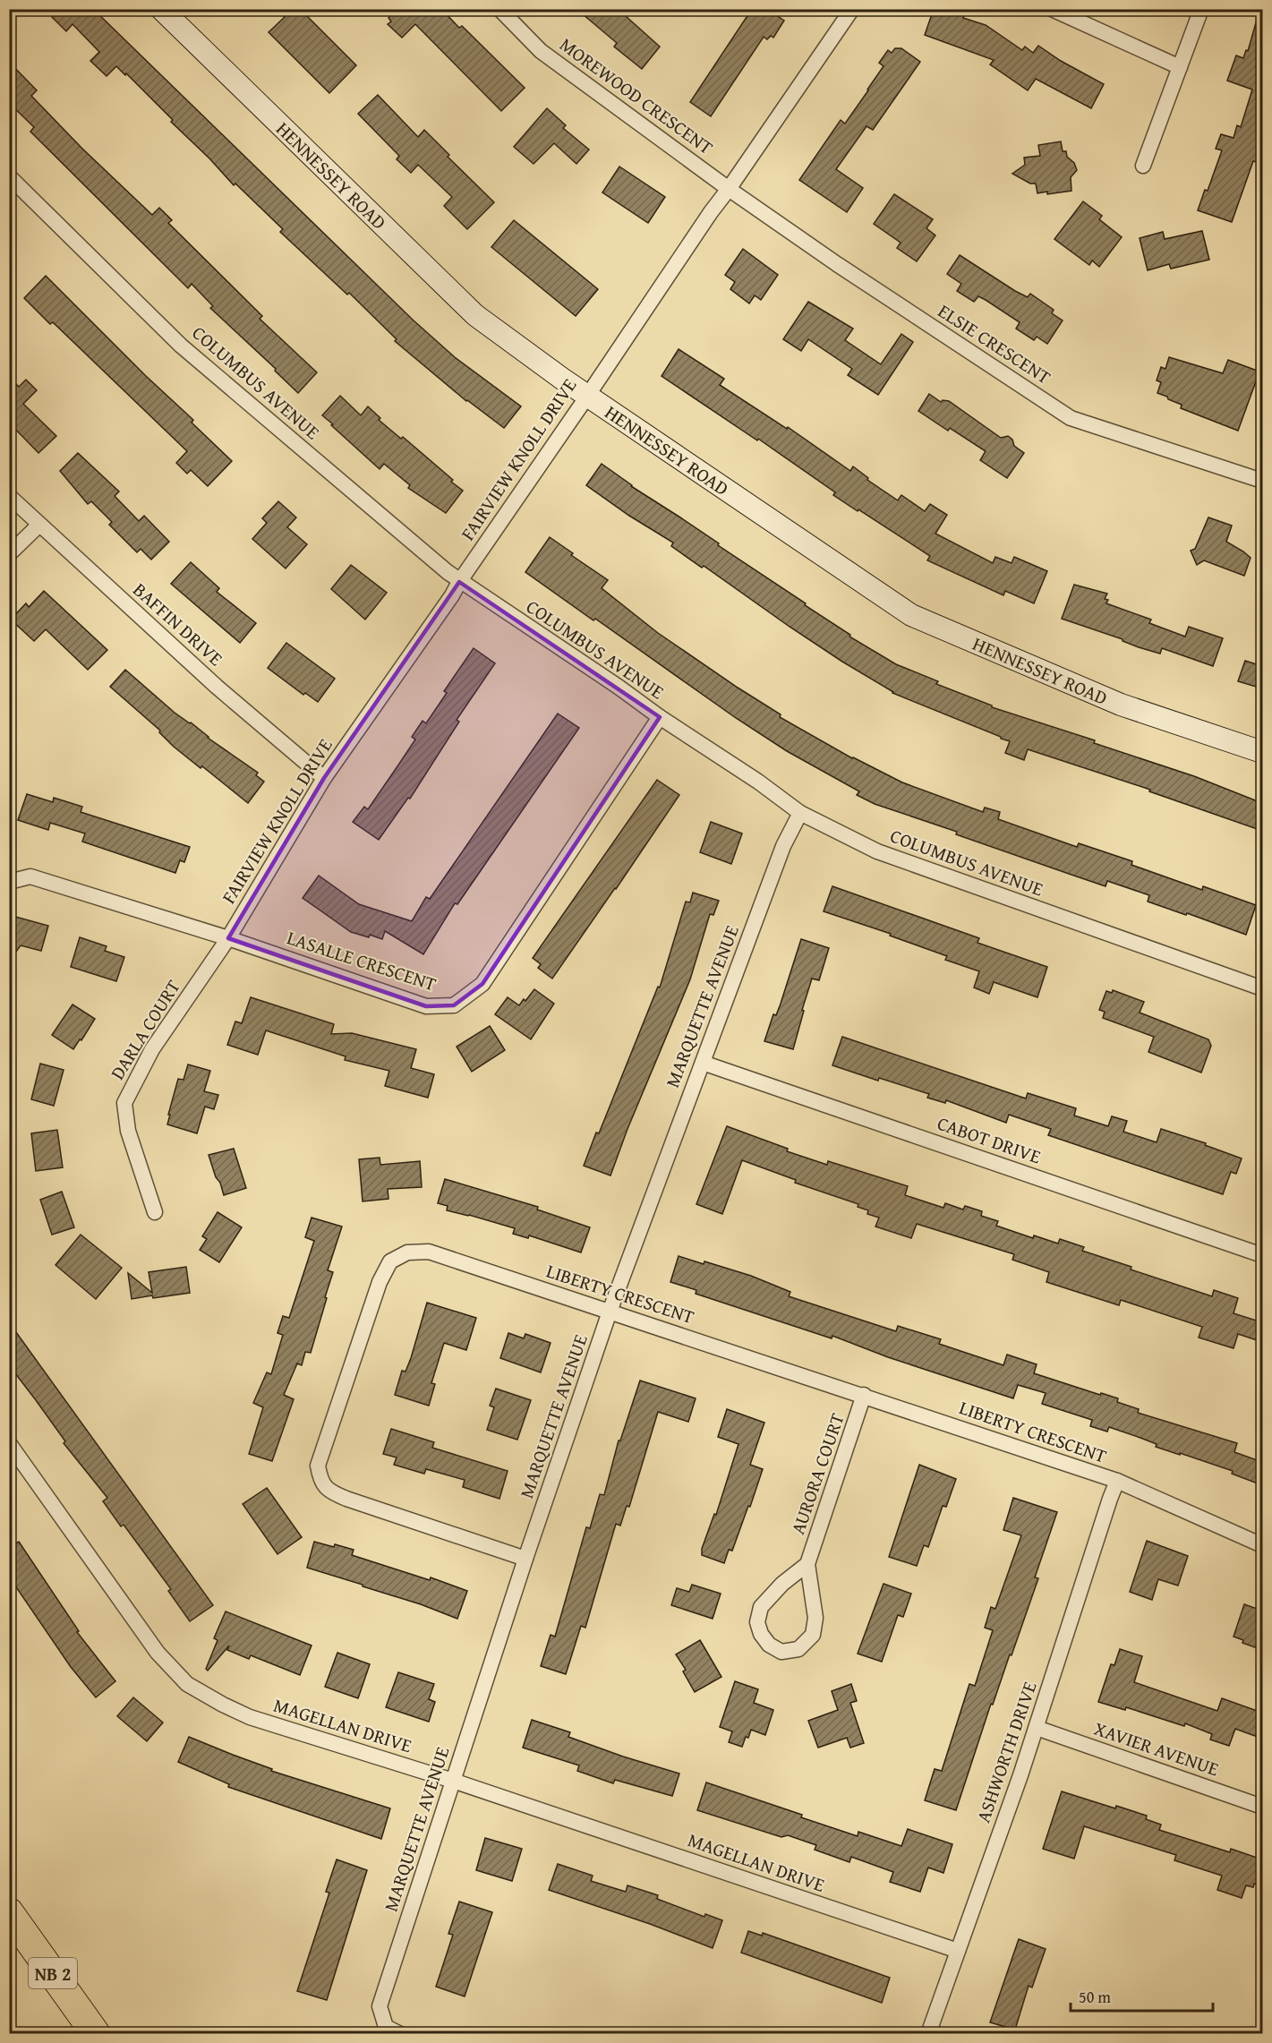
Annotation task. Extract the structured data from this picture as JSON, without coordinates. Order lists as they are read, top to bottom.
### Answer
{
  "streets": {
    "highway": ["NB 2"],
    "street": [
      "MOREWOOD CRESCENT",
      "HENNESSEY ROAD",
      "ELSIE CRESCENT",
      "COLUMBUS AVENUE",
      "FAIRVIEW KNOLL DRIVE",
      "BAFFIN DRIVE",
      "LASALLE CRESCENT",
      "MARQUETTE AVENUE",
      "DARLA COURT",
      "CABOT DRIVE",
      "LIBERTY CRESCENT",
      "AURORA COURT",
      "MAGELLAN DRIVE",
      "XAVIER AVENUE",
      "ASHWORTH DRIVE"
    ]
  },
  "crossings": [
    ["MOREWOOD CRESCENT", "ELSIE CRESCENT"],
    ["MOREWOOD CRESCENT", "FAIRVIEW KNOLL DRIVE"],
    ["HENNESSEY ROAD", "FAIRVIEW KNOLL DRIVE"],
    ["ELSIE CRESCENT", "FAIRVIEW KNOLL DRIVE"],
    ["COLUMBUS AVENUE", "FAIRVIEW KNOLL DRIVE"],
    ["COLUMBUS AVENUE", "LASALLE CRESCENT"],
    ["COLUMBUS AVENUE", "MARQUETTE AVENUE"],
    ["FAIRVIEW KNOLL DRIVE", "BAFFIN DRIVE"],
    ["FAIRVIEW KNOLL DRIVE", "LASALLE CRESCENT"],
    ["FAIRVIEW KNOLL DRIVE", "DARLA COURT"],
    ["LASALLE CRESCENT", "DARLA COURT"],
    ["MARQUETTE AVENUE", "CABOT DRIVE"],
    ["MARQUETTE AVENUE", "LIBERTY CRESCENT"],
    ["MARQUETTE AVENUE", "MAGELLAN DRIVE"],
    ["LIBERTY CRESCENT", "AURORA COURT"],
    ["LIBERTY CRESCENT", "ASHWORTH DRIVE"],
    ["MAGELLAN DRIVE", "ASHWORTH DRIVE"],
    ["XAVIER AVENUE", "ASHWORTH DRIVE"]
  ],
  "scale_bar": "50 m"
}
